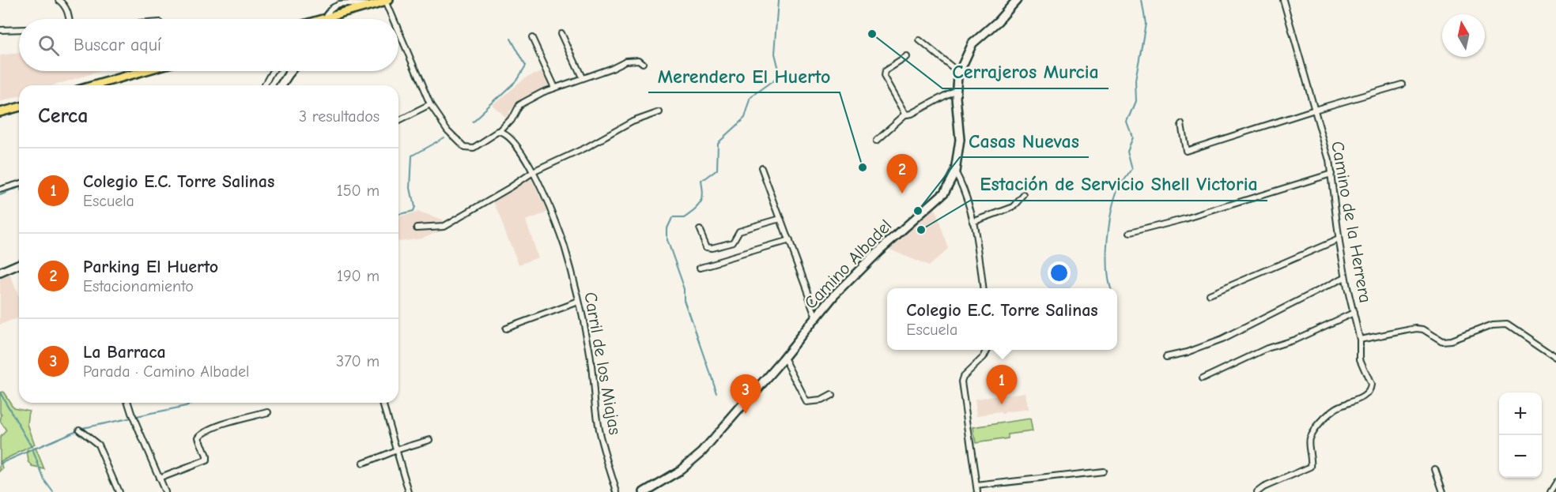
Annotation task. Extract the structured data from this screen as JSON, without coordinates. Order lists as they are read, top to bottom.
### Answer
{
  "streets": {
    "main road": ["Camino Albadel"],
    "street": ["Camino de la Herrera", "Carril de los Miajas"]
  },
  "places": [
    "Cerrajeros Murcia",
    "Merendero El Huerto",
    "Casas Nuevas",
    "Estación de Servicio Shell Victoria"
  ],
  "north": "top",
  "page": {
    "search": "Buscar aquí",
    "heading": ["Cerca", "3 resultados"],
    "list": [
      {
        "mark": "1",
        "name": "Colegio E.C. Torre Salinas",
        "note": "Escuela",
        "value": "150 m"
      },
      {
        "mark": "2",
        "name": "Parking El Huerto",
        "note": "Estacionamiento",
        "value": "190 m"
      },
      {
        "mark": "3",
        "name": "La Barraca",
        "note": "Parada · Camino Albadel",
        "value": "370 m"
      }
    ],
    "pins": ["2", "1", "3"],
    "popup": ["Colegio E.C. Torre Salinas", "Escuela"],
    "map_buttons": ["+", "−"]
  }
}
